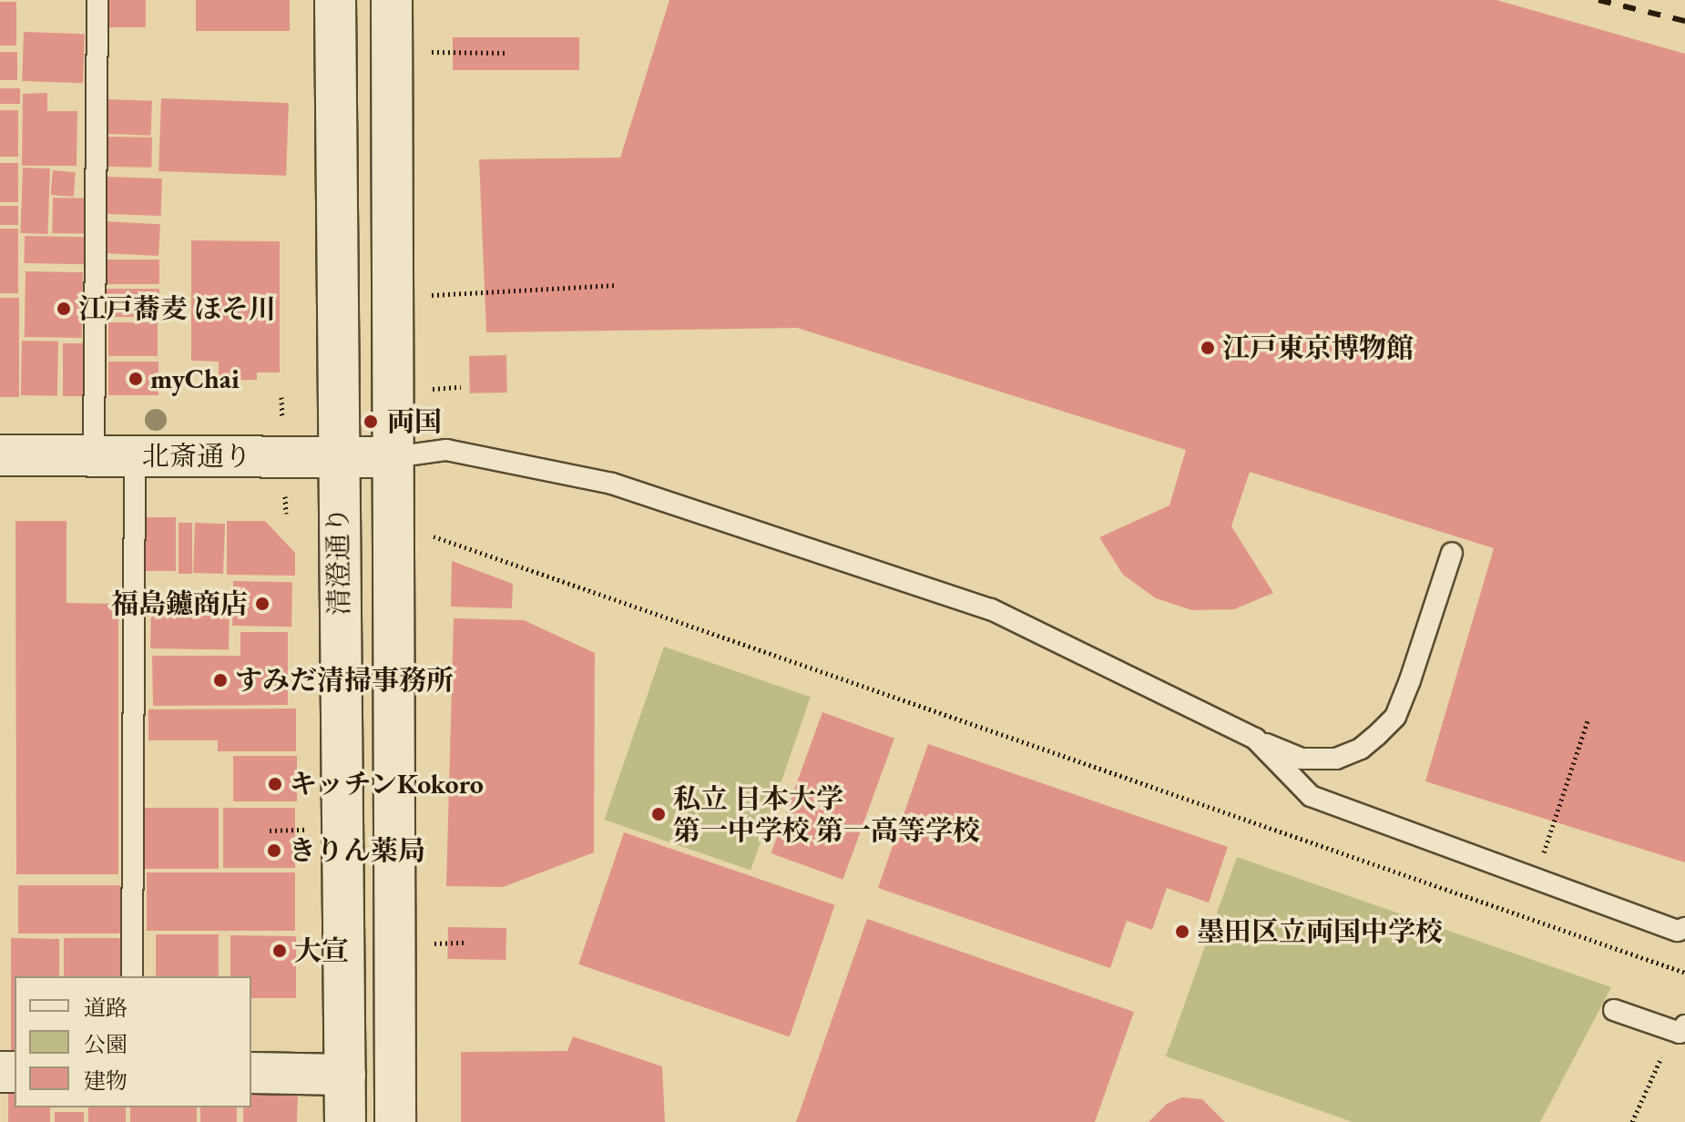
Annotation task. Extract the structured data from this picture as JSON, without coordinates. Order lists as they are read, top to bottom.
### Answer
{
  "streets": {
    "main road": ["北斎通り", "清澄通り"]
  },
  "crossings": [
    ["北斎通り", "清澄通り"]
  ],
  "places": [
    "江戸蕎麦 ほそ川",
    "江戸東京博物館",
    "myChai",
    "両国",
    "福島鑢商店",
    "すみだ清掃事務所",
    "キッチンKokoro",
    "私立 日本大学 第一中学校 第一高等学校",
    "きりん薬局",
    "墨田区立両国中学校",
    "大宣"
  ],
  "legend": ["道路", "公園", "建物"]
}
